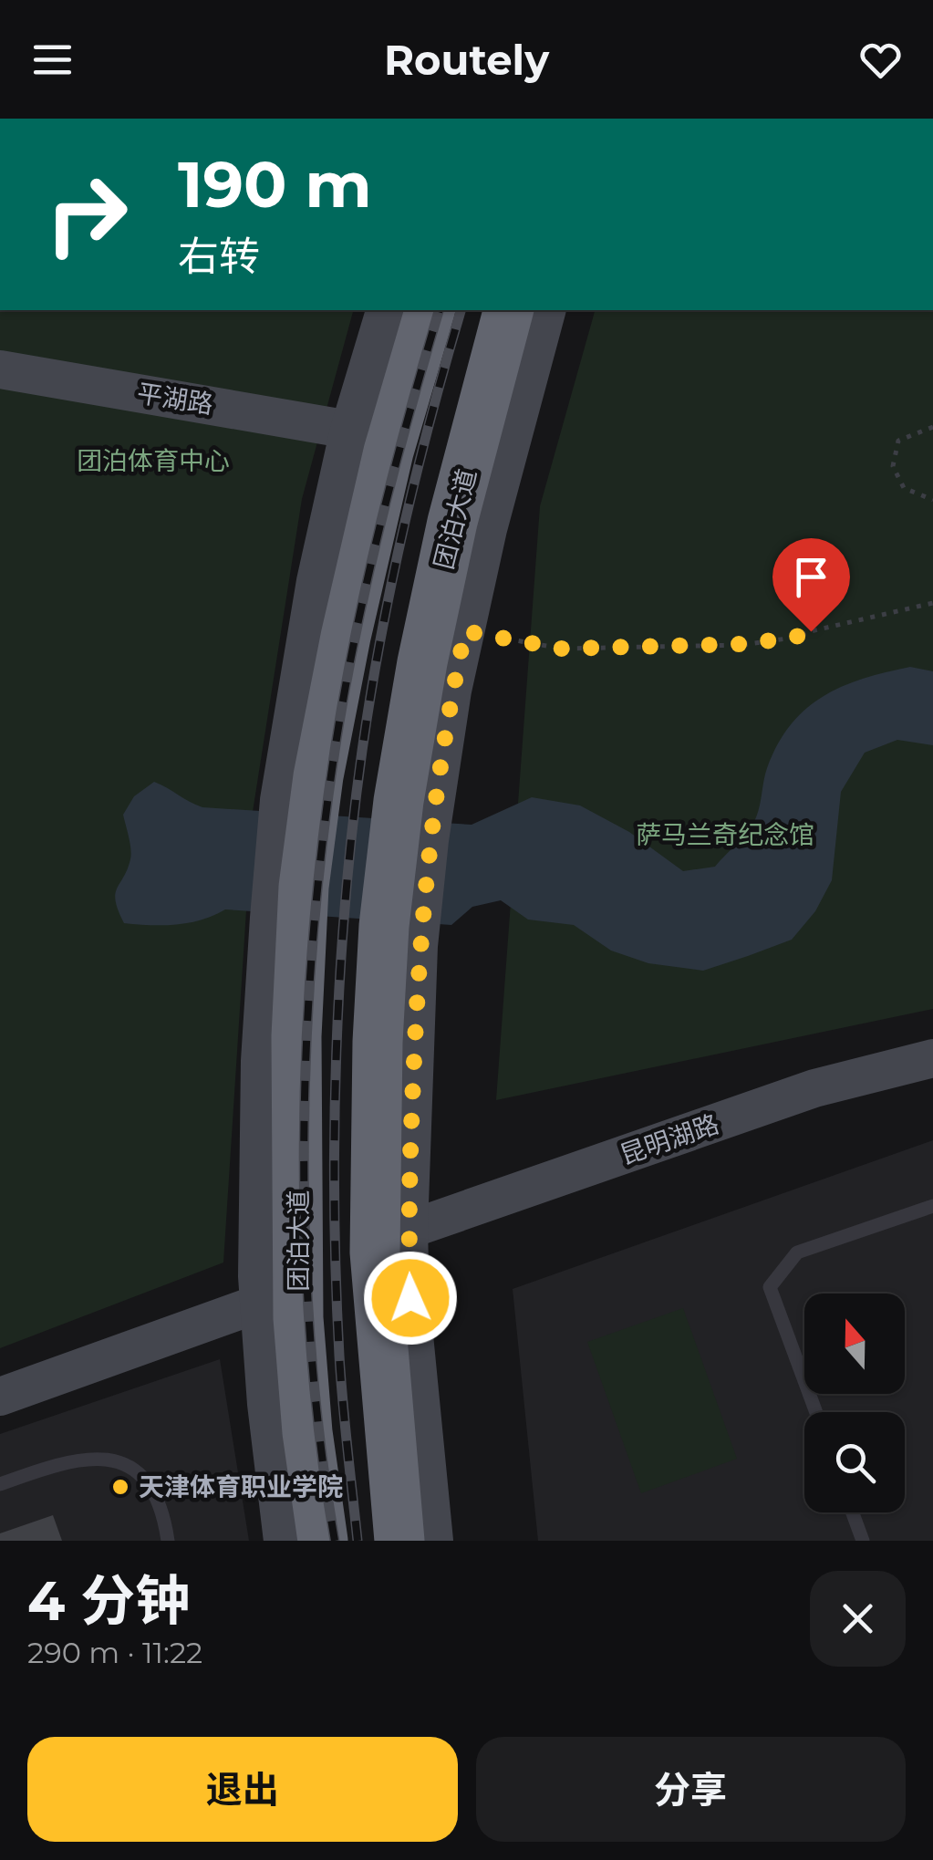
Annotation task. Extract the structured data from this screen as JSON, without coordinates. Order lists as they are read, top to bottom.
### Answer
{
  "streets": {
    "highway": ["团泊大道"],
    "street": ["平湖路", "昆明湖路"]
  },
  "parks": ["团泊体育中心", "萨马兰奇纪念馆"],
  "places": ["天津体育职业学院"],
  "north": "top",
  "page": {
    "header": "Routely",
    "turn": ["190 m", "右转"],
    "heading": ["4 分钟", "290 m · 11:22"],
    "buttons": ["退出", "分享"]
  }
}
